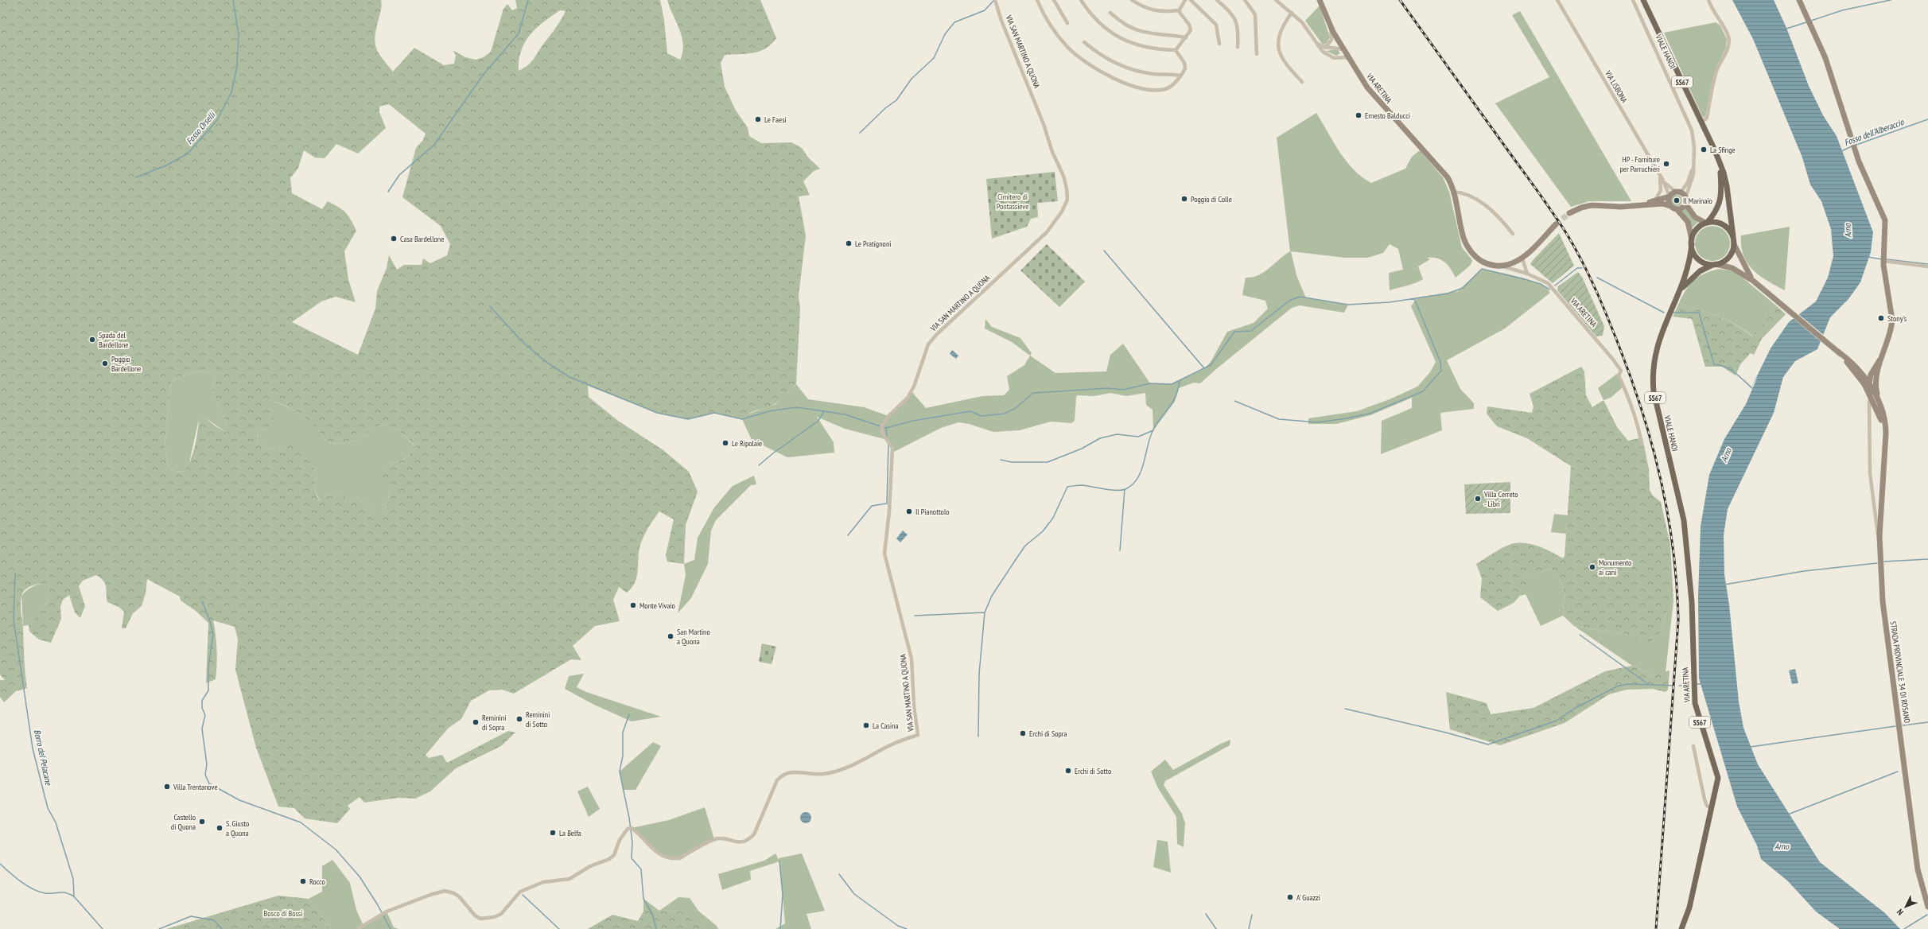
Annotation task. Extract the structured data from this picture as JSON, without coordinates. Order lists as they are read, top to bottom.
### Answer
{
  "streets": {
    "main road": [
      "VIALE HANOI",
      "SS67",
      "VIA ARETINA",
      "STRADA PROVINCIALE 34 DI ROSANO"
    ],
    "street": ["VIA SAN MARTINO A QUONA", "VIA LISBONA"]
  },
  "crossings": [
    ["VIALE HANOI", "SS67"],
    ["VIALE HANOI", "VIA LISBONA"],
    ["VIALE HANOI", "VIA ARETINA"],
    ["VIALE HANOI", "STRADA PROVINCIALE 34 DI ROSANO"],
    ["SS67", "STRADA PROVINCIALE 34 DI ROSANO"]
  ],
  "water": [
    "Fosso Orselli",
    "Fosso dell'Alberaccio",
    "Arno",
    "Borro del Pelacane"
  ],
  "parks": ["Cimitero di Pontassieve", "Bosco di Bossi"],
  "places": [
    "Ernesto Balducci",
    "Le Faesi",
    "La Sfinge",
    "HP - Forniture per Parruchieri",
    "Poggio di Colle",
    "Il Marinaio",
    "Casa Bardellone",
    "Le Pratignoni",
    "Stony's",
    "Spada del Bardellone",
    "Poggio Bardellone",
    "Le Ripolaie",
    "Villa Cerreto - Libri",
    "Il Pianottolo",
    "Monumento ai cani",
    "Monte Vivaio",
    "San Martino a Quona",
    "Reminini di Sotto",
    "Reminini di Sopra",
    "La Casina",
    "Erchi di Sopra",
    "Erchi di Sotto",
    "Villa Trentanove",
    "Castello di Quona",
    "S. Giusto a Quona",
    "La Belfa",
    "Rocco",
    "A' Guazzi"
  ],
  "north": "bottom left"
}
